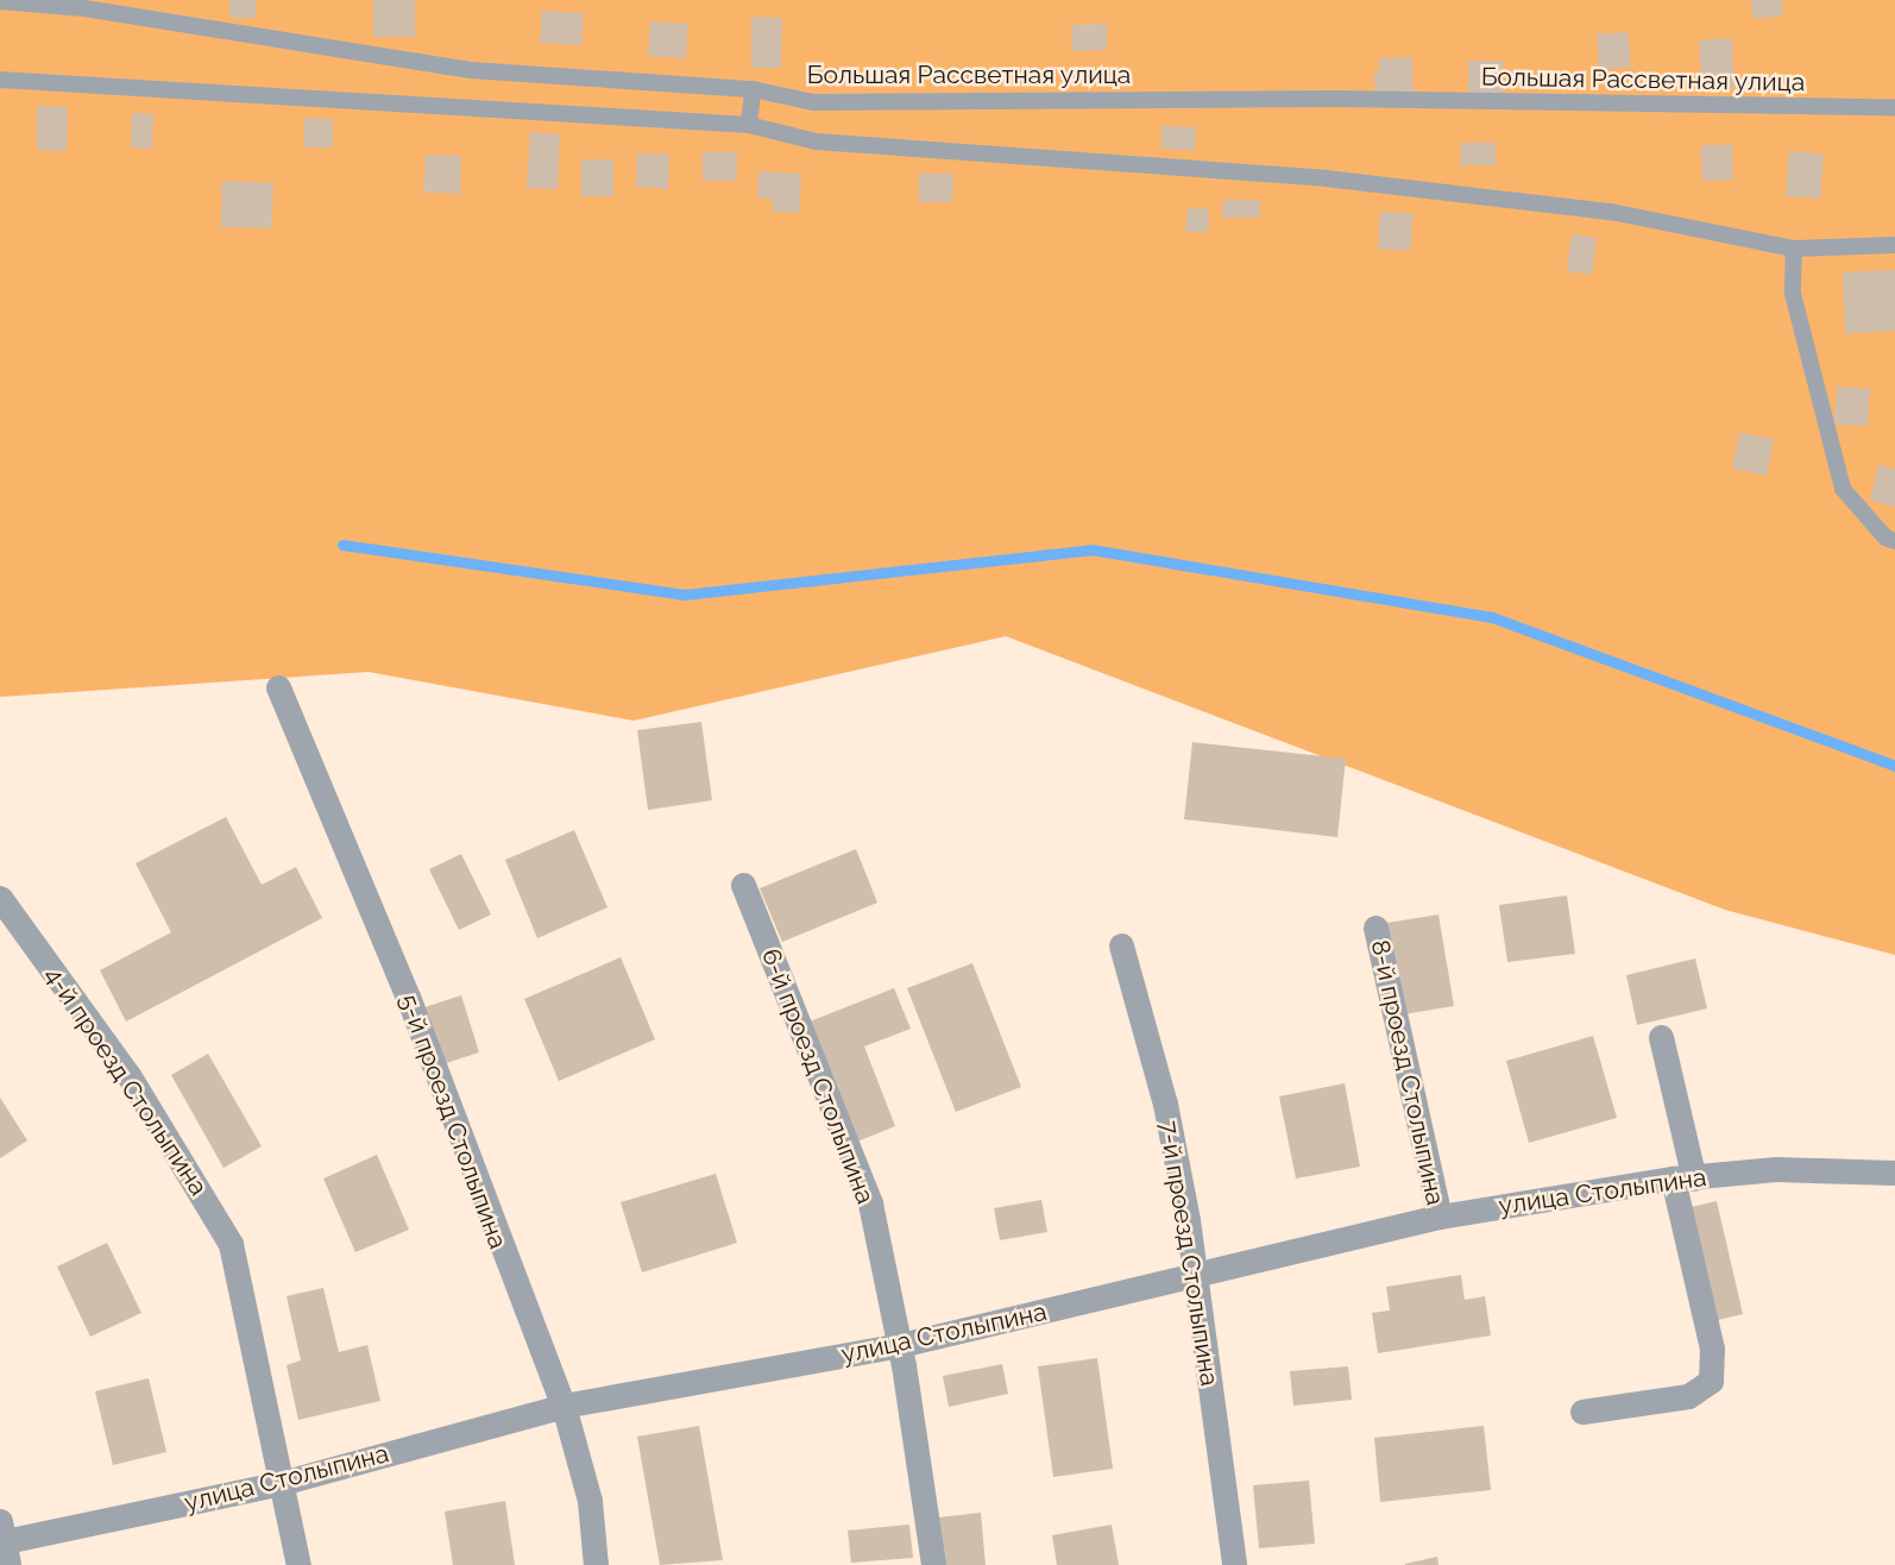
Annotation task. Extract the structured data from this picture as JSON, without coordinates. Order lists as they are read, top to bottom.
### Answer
{
  "streets": {
    "street": [
      "8-й проезд Столыпина",
      "6-й проезд Столыпина",
      "4-й проезд Столыпина",
      "5-й проезд Столыпина",
      "улица Столыпина",
      "7-й проезд Столыпина"
    ],
    "lane": ["Большая Рассветная улица"]
  },
  "crossings": [
    ["8-й проезд Столыпина", "улица Столыпина"],
    ["6-й проезд Столыпина", "улица Столыпина"],
    ["4-й проезд Столыпина", "улица Столыпина"],
    ["5-й проезд Столыпина", "улица Столыпина"],
    ["улица Столыпина", "7-й проезд Столыпина"]
  ]
}
